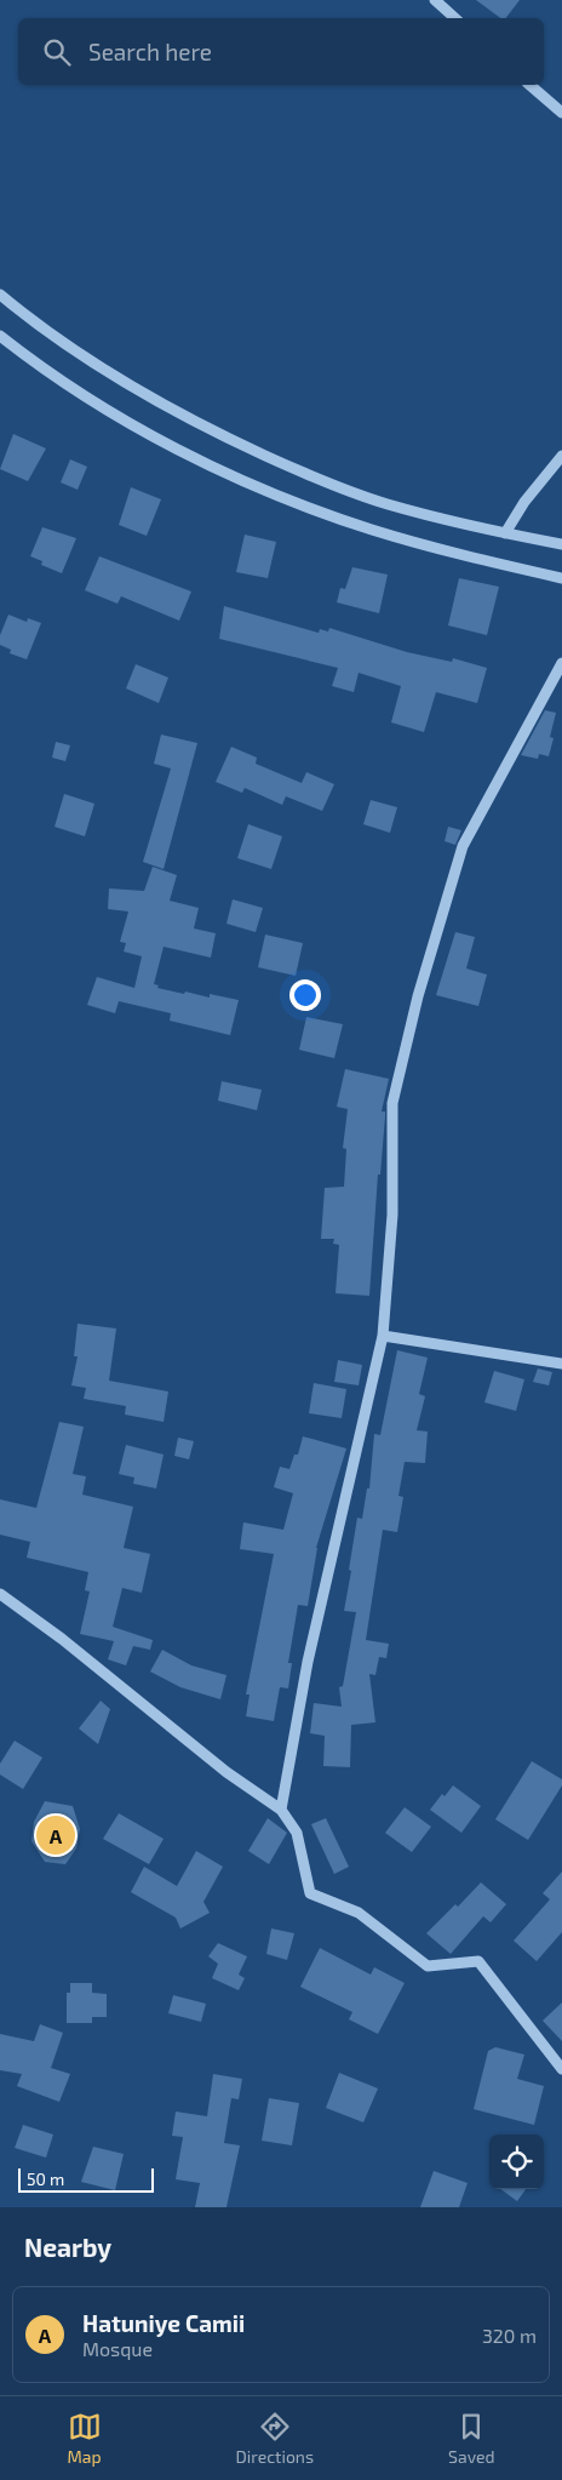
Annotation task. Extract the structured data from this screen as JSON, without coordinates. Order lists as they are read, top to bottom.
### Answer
{
  "scale_bar": "50 m",
  "page": {
    "search": "Search here",
    "pins": "A",
    "scale": "50 m",
    "heading": "Nearby",
    "list": [
      {
        "mark": "A",
        "name": "Hatuniye Camii",
        "note": "Mosque",
        "value": "320 m"
      }
    ],
    "nav": ["Map", "Directions", "Saved"]
  }
}
